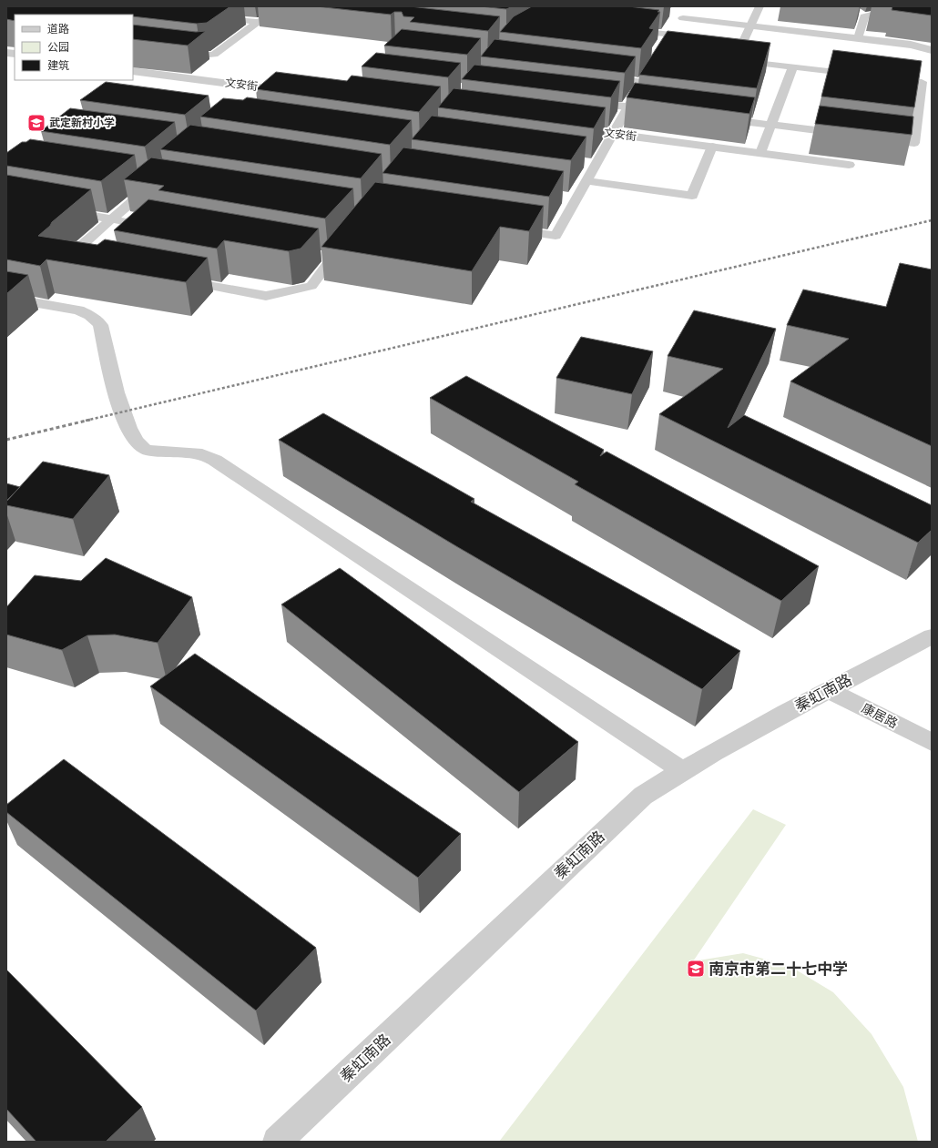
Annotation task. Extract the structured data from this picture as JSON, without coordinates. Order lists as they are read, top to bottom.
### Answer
{
  "streets": {
    "street": ["文安街", "秦虹南路", "康居路"]
  },
  "crossings": [
    ["秦虹南路", "康居路"]
  ],
  "places": {
    "school or university": ["武定新村小学", "南京市第二十七中学"]
  },
  "legend": ["道路", "公园", "建筑"]
}
